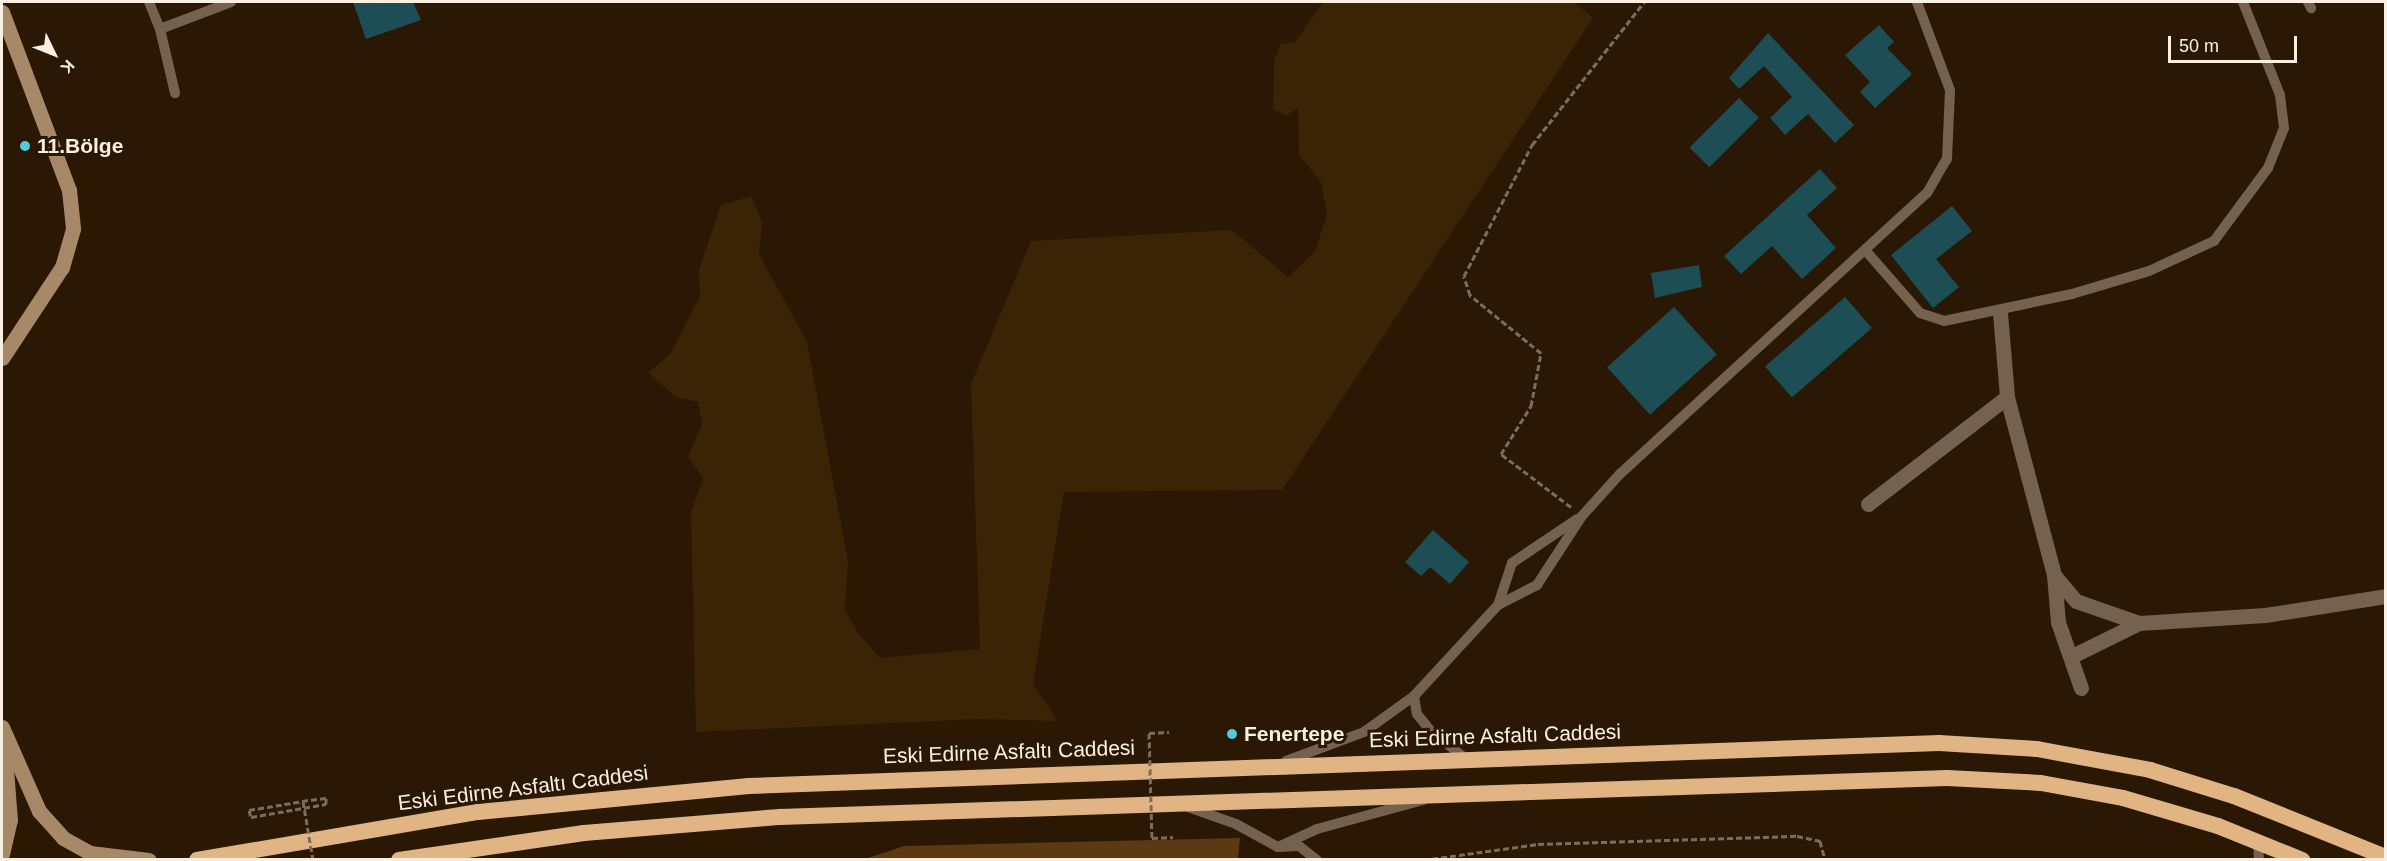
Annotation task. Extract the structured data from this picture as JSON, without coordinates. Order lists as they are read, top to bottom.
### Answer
{
  "streets": {
    "highway": ["Eski Edirne Asfaltı Caddesi"]
  },
  "places": ["11.Bölge", "Fenertepe"],
  "scale_bar": "50 m",
  "north": "bottom right"
}
